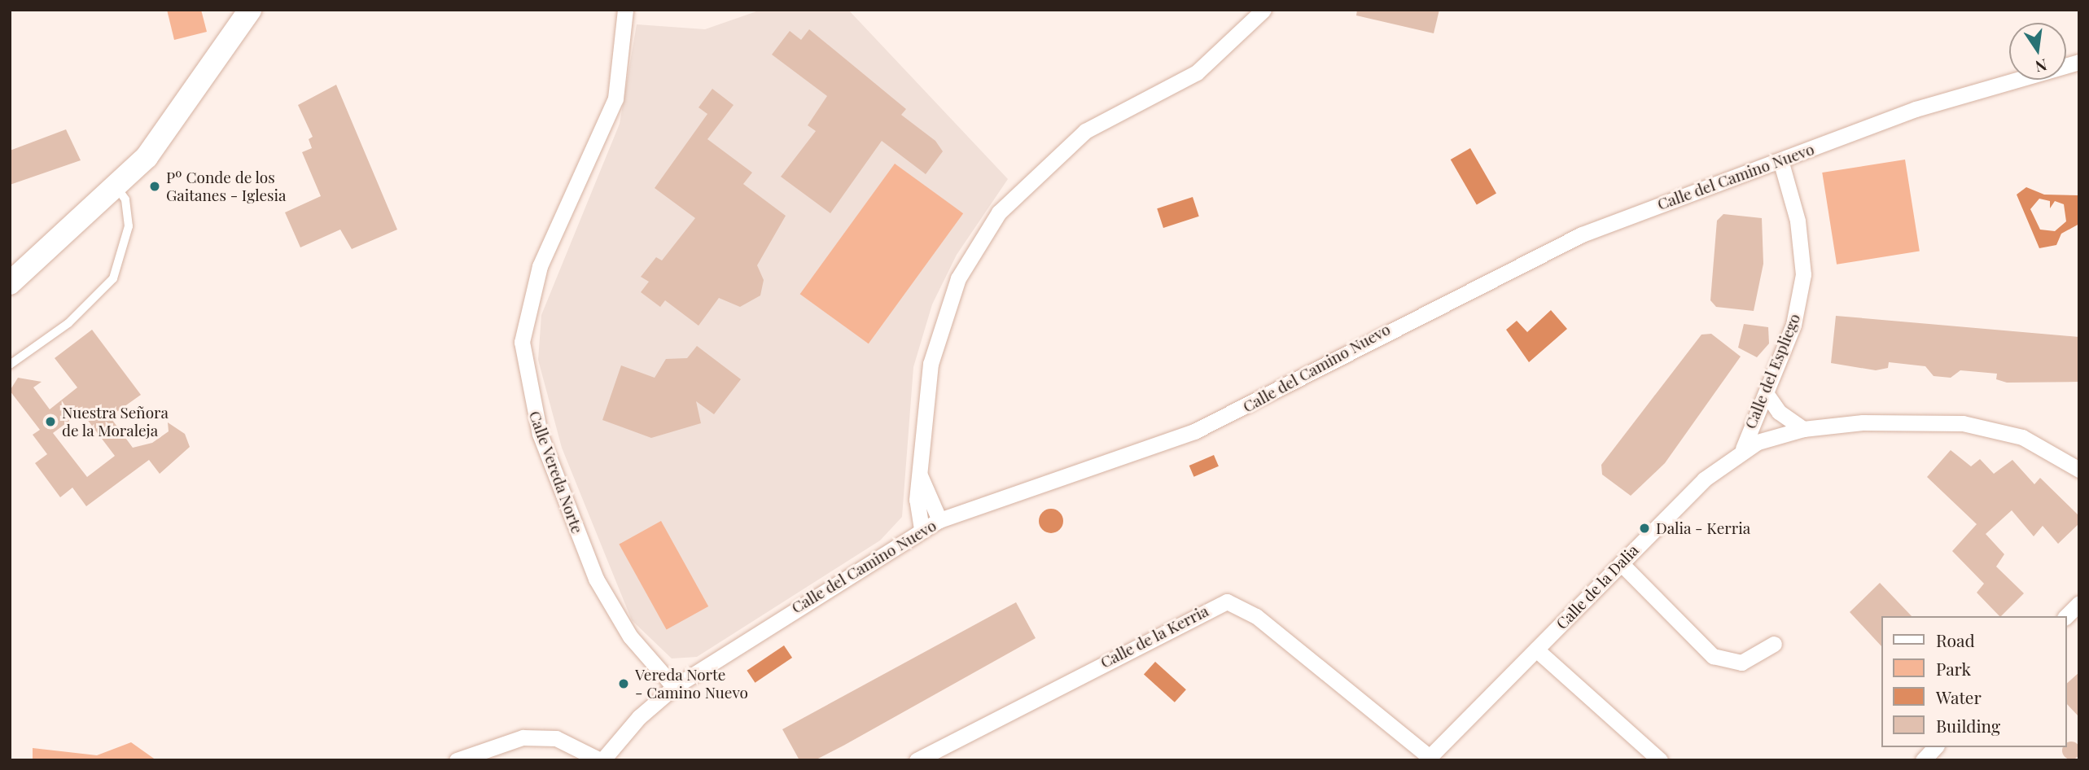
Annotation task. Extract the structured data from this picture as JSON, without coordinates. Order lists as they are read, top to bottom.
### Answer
{
  "streets": {
    "street": [
      "Calle del Camino Nuevo",
      "Calle del Espliego",
      "Calle Vereda Norte",
      "Calle de la Dalia",
      "Calle de la Kerria"
    ]
  },
  "crossings": [
    ["Calle del Camino Nuevo", "Calle del Espliego"],
    ["Calle del Camino Nuevo", "Calle Vereda Norte"],
    ["Calle del Espliego", "Calle de la Dalia"],
    ["Calle de la Dalia", "Calle de la Kerria"]
  ],
  "places": [
    "Pº Conde de los Gaitanes - Iglesia",
    "Nuestra Señora de la Moraleja",
    "Dalia - Kerria",
    "Vereda Norte - Camino Nuevo"
  ],
  "legend": [
    "Road",
    "Park",
    "Water",
    "Building"
  ],
  "north": "bottom"
}
